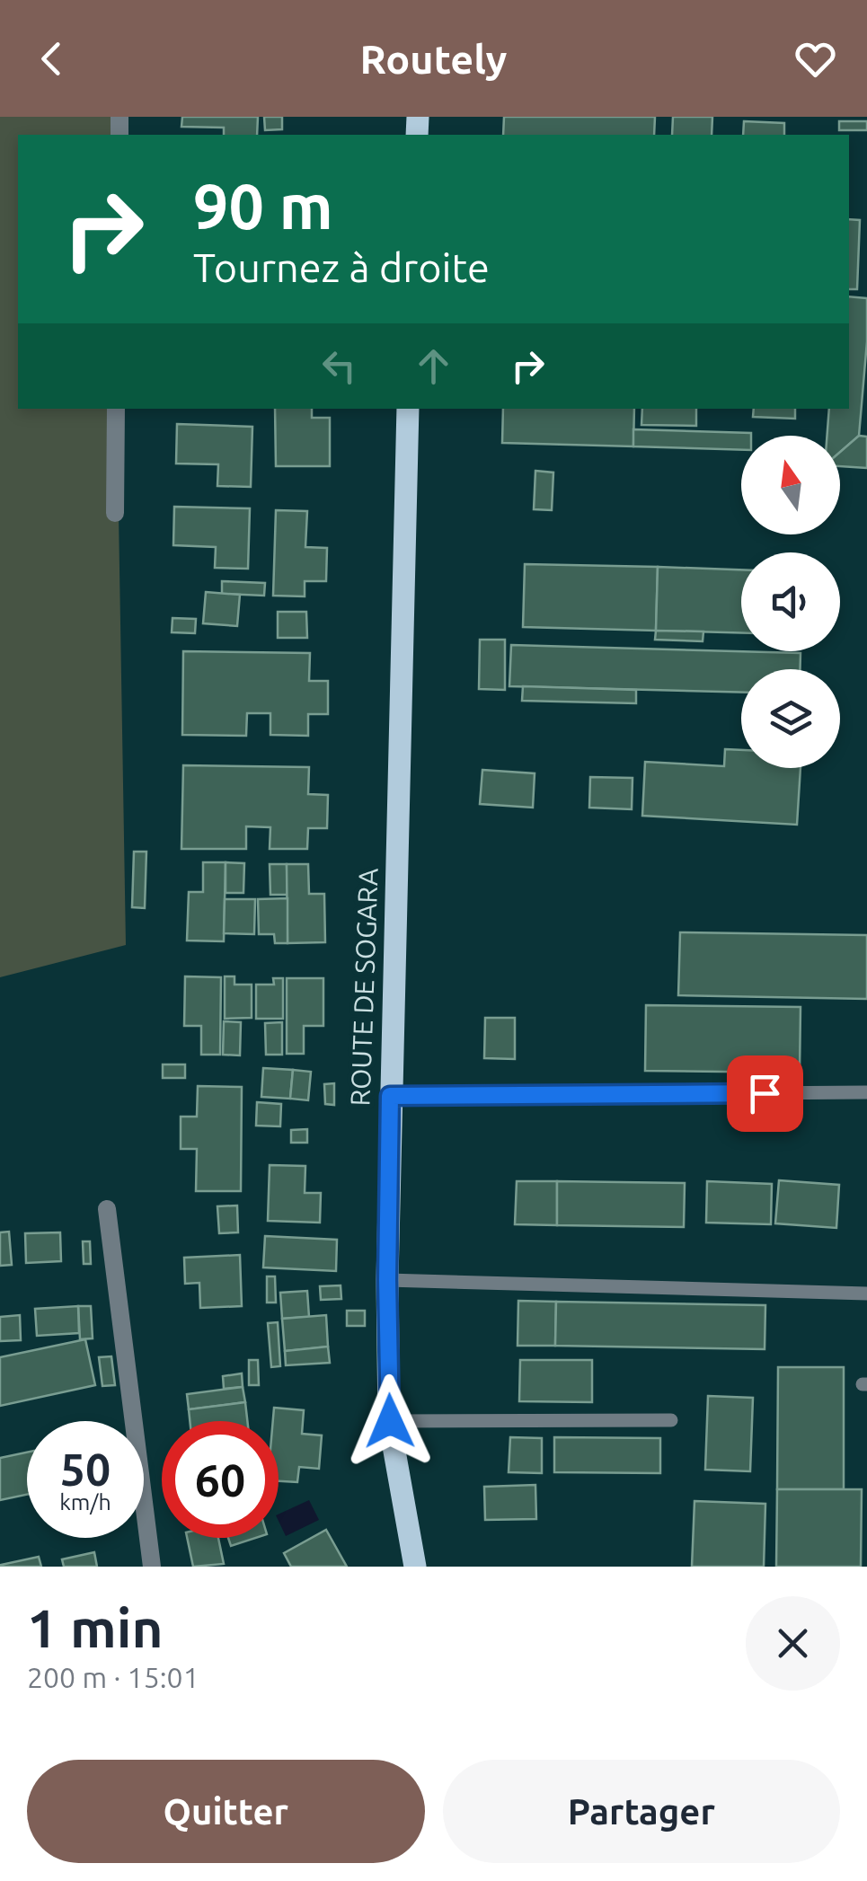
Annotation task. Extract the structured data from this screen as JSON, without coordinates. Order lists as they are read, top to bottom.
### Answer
{
  "streets": {
    "main road": ["ROUTE DE SOGARA"]
  },
  "north": "top",
  "page": {
    "header": "Routely",
    "turn": ["90 m", "Tournez à droite"],
    "speed": "50 km/h",
    "limit": "60",
    "heading": ["1 min", "200 m · 15:01"],
    "buttons": ["Quitter", "Partager"]
  }
}
